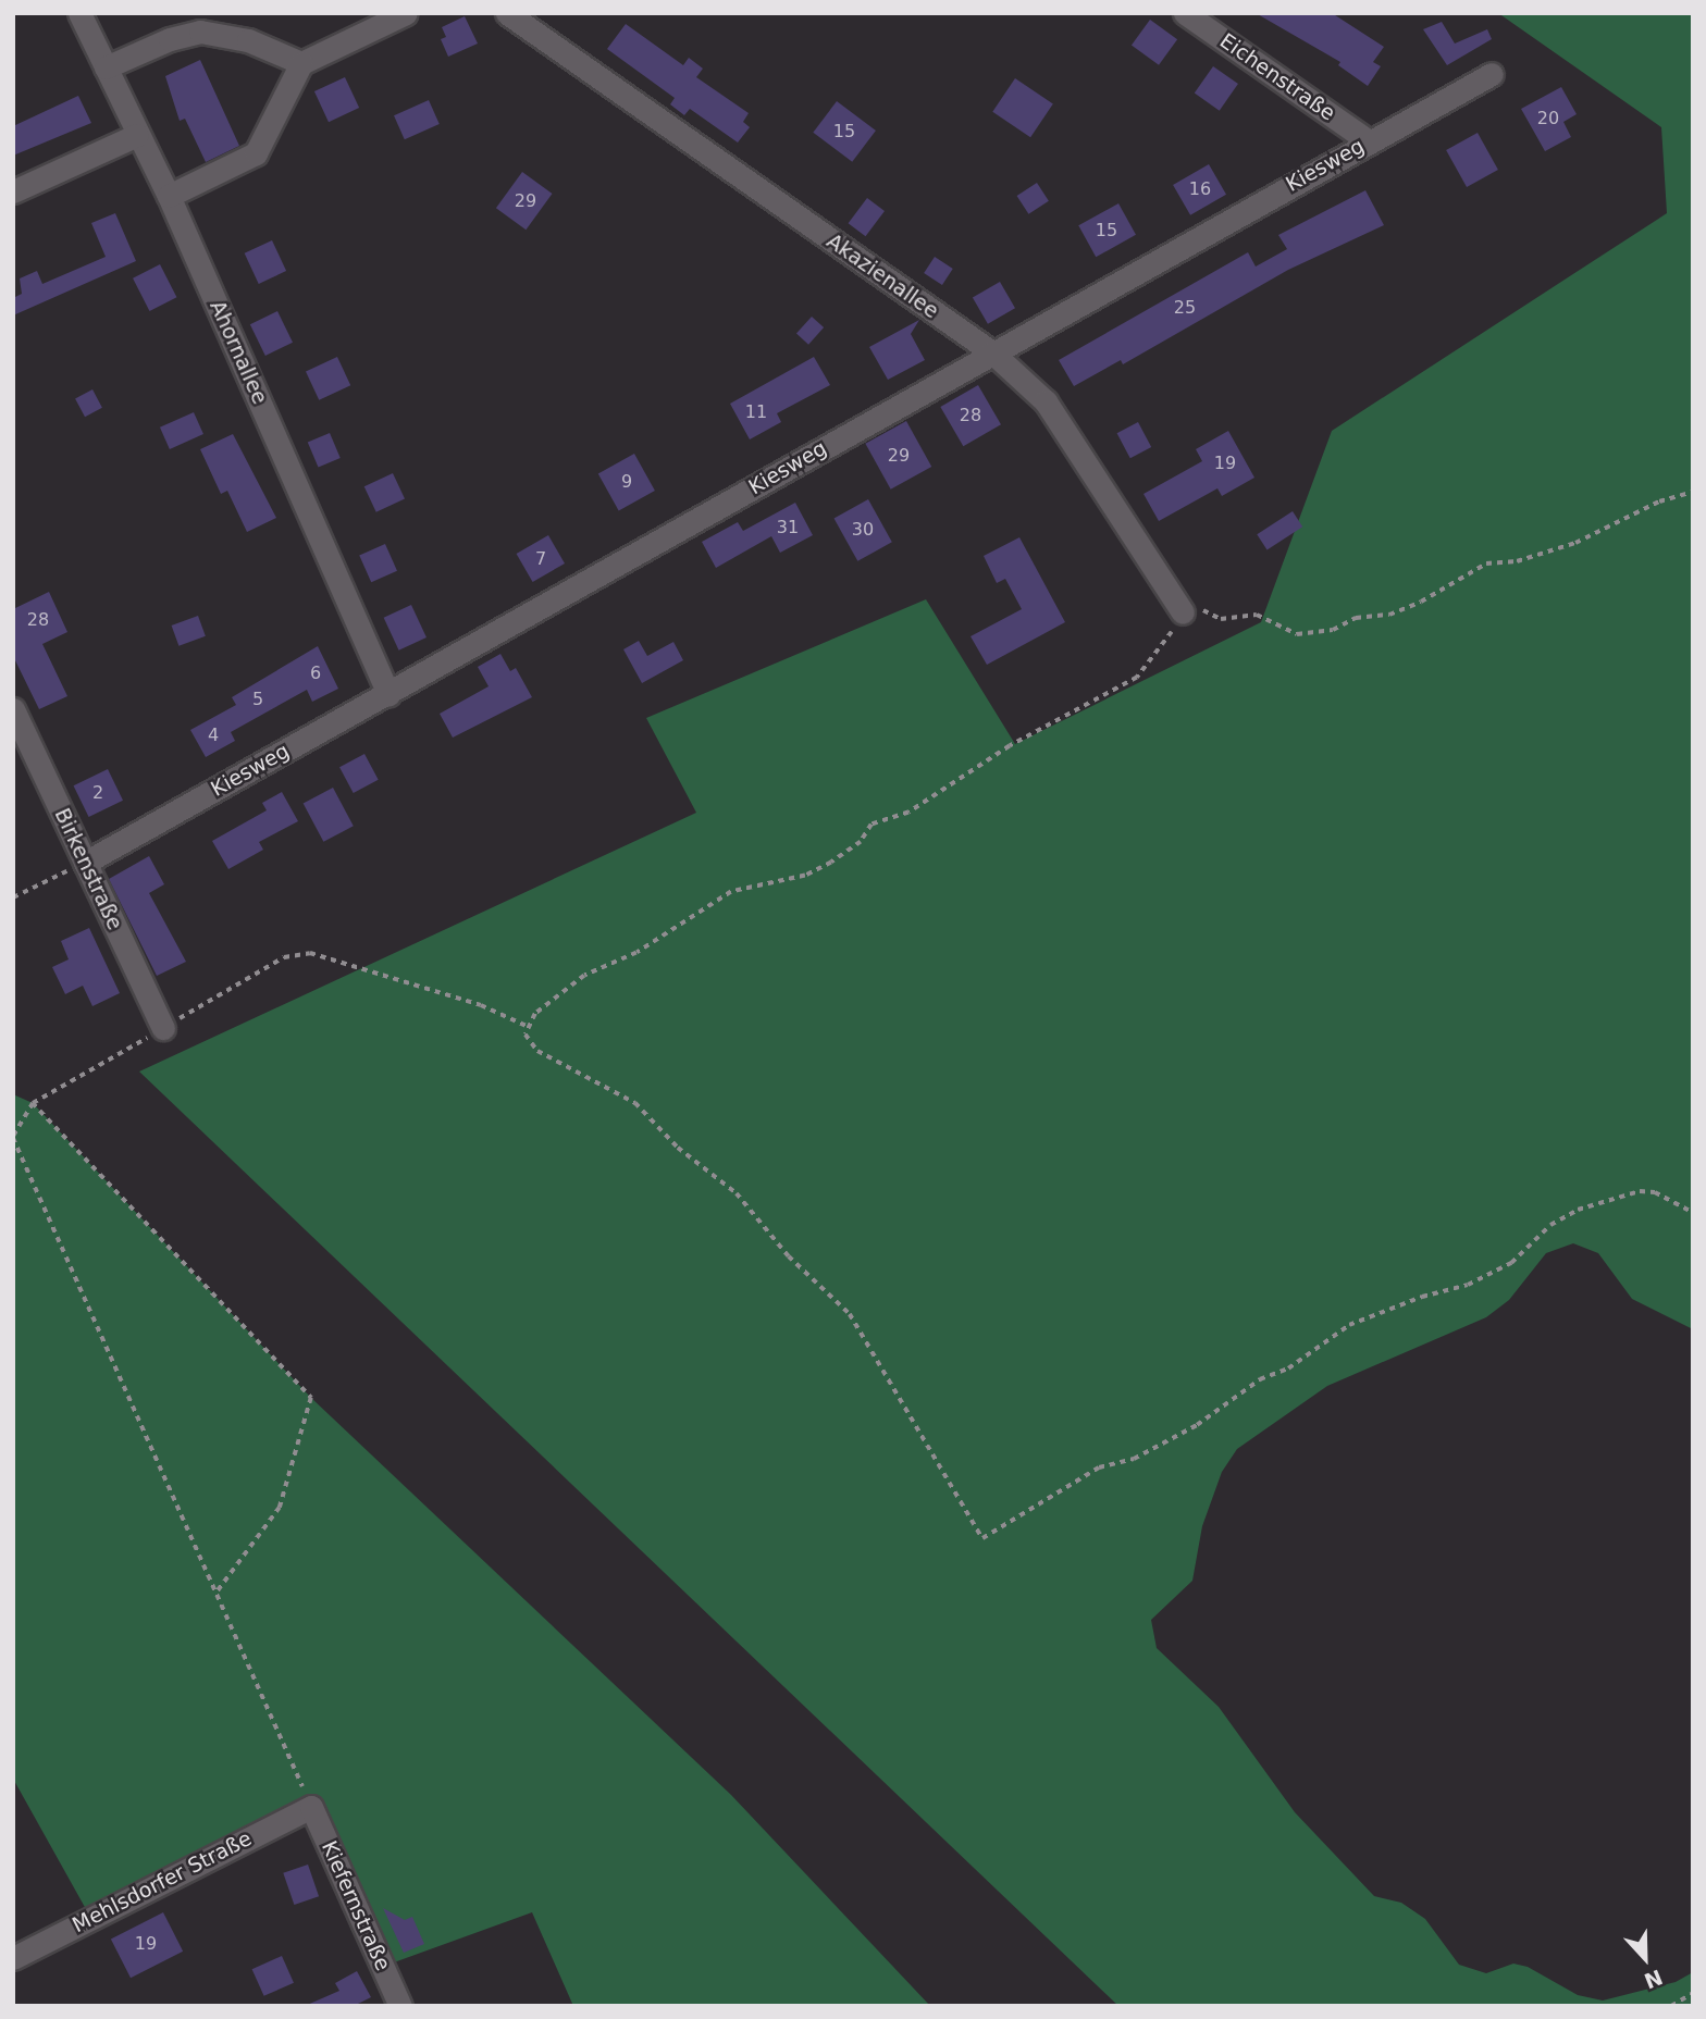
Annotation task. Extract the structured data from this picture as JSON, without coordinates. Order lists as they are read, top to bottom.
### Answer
{
  "streets": {
    "street": [
      "Eichenstraße",
      "Kiesweg",
      "Akazienallee",
      "Ahornallee",
      "Birkenstraße",
      "Mehlsdorfer Straße",
      "Kiefernstraße"
    ]
  },
  "crossings": [
    ["Eichenstraße", "Kiesweg"],
    ["Kiesweg", "Akazienallee"],
    ["Kiesweg", "Ahornallee"],
    ["Kiesweg", "Birkenstraße"],
    ["Mehlsdorfer Straße", "Kiefernstraße"]
  ],
  "house_numbers": [
    "20",
    "15",
    "16",
    "29",
    "15",
    "25",
    "11",
    "28",
    "29",
    "19",
    "9",
    "31",
    "30",
    "7",
    "28",
    "6",
    "5",
    "4",
    "2",
    "19"
  ],
  "north": "bottom"
}
